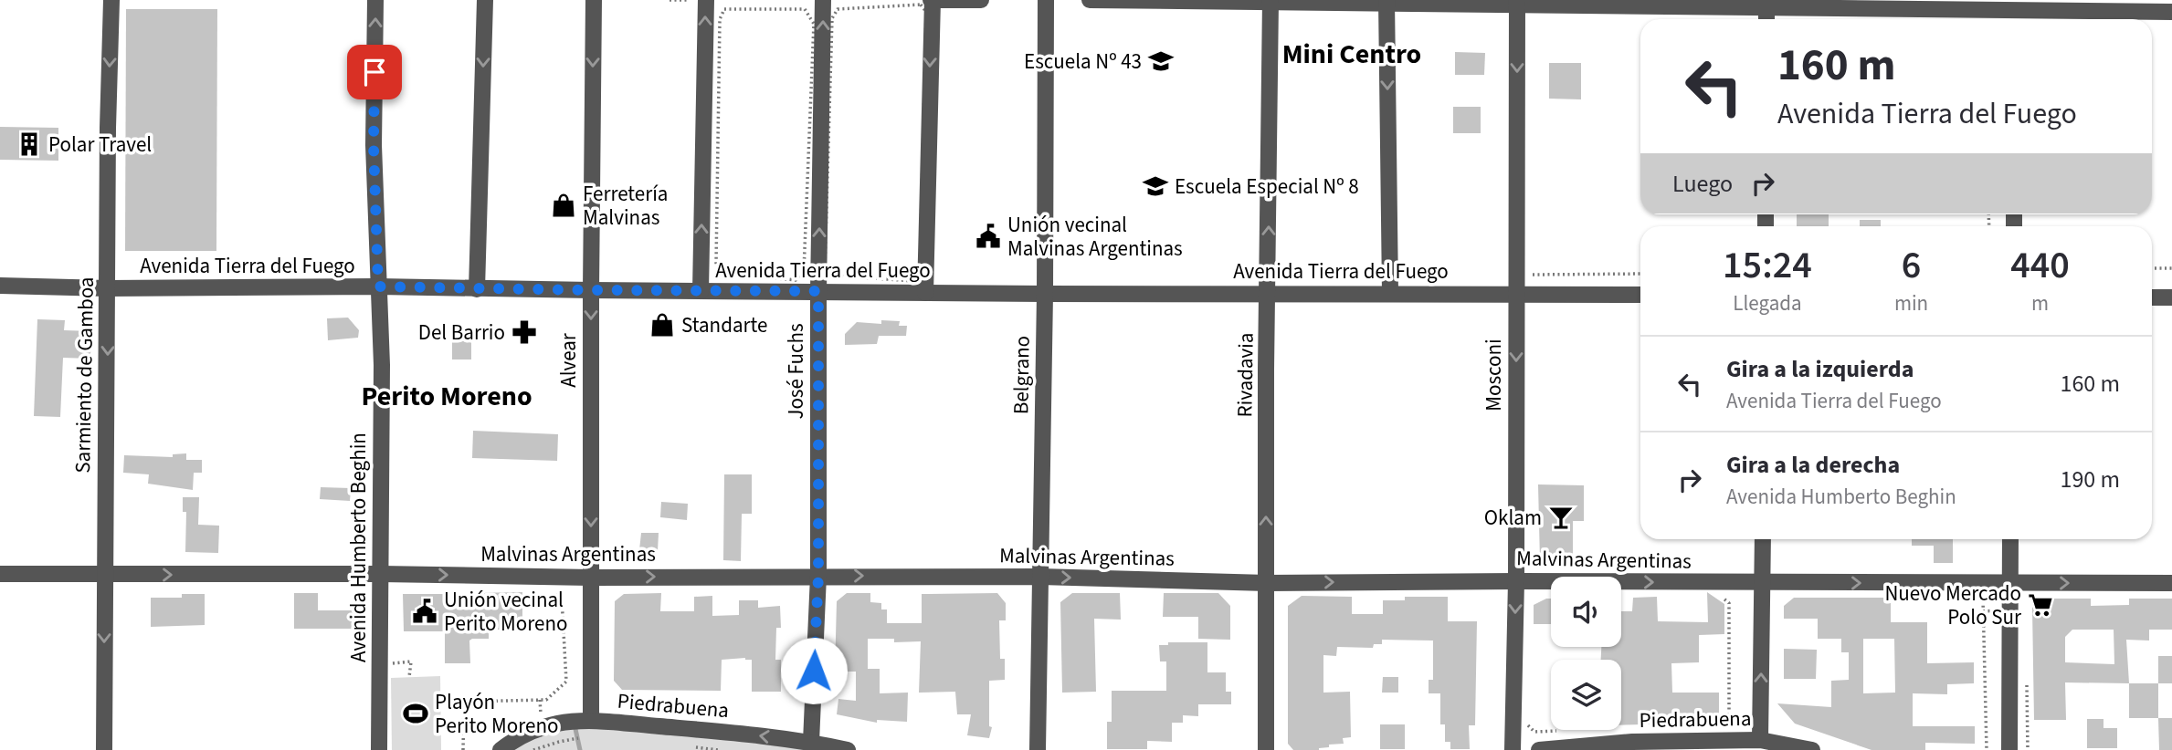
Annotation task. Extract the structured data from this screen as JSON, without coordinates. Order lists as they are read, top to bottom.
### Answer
{
  "streets": {
    "street": [
      "Avenida Tierra del Fuego",
      "Alvear",
      "José Fuchs",
      "Sarmiento de Gamboa",
      "Belgrano",
      "Rivadavia",
      "Mosconi",
      "Avenida Humberto Beghin",
      "Malvinas Argentinas",
      "Piedrabuena"
    ]
  },
  "crossings": [
    ["Avenida Tierra del Fuego", "Alvear"],
    ["Avenida Tierra del Fuego", "José Fuchs"],
    ["Avenida Tierra del Fuego", "Sarmiento de Gamboa"],
    ["Avenida Tierra del Fuego", "Belgrano"],
    ["Avenida Tierra del Fuego", "Rivadavia"],
    ["Avenida Tierra del Fuego", "Mosconi"],
    ["Avenida Tierra del Fuego", "Avenida Humberto Beghin"],
    ["Alvear", "Malvinas Argentinas"],
    ["Alvear", "Piedrabuena"],
    ["José Fuchs", "Malvinas Argentinas"],
    ["José Fuchs", "Piedrabuena"],
    ["Sarmiento de Gamboa", "Malvinas Argentinas"],
    ["Belgrano", "Malvinas Argentinas"],
    ["Rivadavia", "Malvinas Argentinas"],
    ["Mosconi", "Malvinas Argentinas"],
    ["Avenida Humberto Beghin", "Malvinas Argentinas"]
  ],
  "one_way": ["Sarmiento de Gamboa", "Malvinas Argentinas", "Piedrabuena"],
  "districts": ["Mini Centro", "Perito Moreno"],
  "places": {
    "school or university": ["Escuela Nº 43", "Escuela Especial Nº 8"],
    "building": ["Polar Travel"],
    "shop": ["Ferretería Malvinas", "Standarte"],
    "public building": ["Unión vecinal Malvinas Argentinas", "Unión vecinal Perito Moreno"],
    "pharmacy": ["Del Barrio"],
    "bar": ["Oklam"],
    "supermarket": ["Nuevo Mercado Polo Sur"],
    "sports": ["Playón Perito Moreno"]
  },
  "page": {
    "turn": ["160 m", "Avenida Tierra del Fuego"],
    "then": "Luego",
    "eta": [
      "15:24",
      "Llegada",
      "6",
      "min",
      "440",
      "m"
    ],
    "list": [
      {
        "name": "Gira a la izquierda",
        "note": "Avenida Tierra del Fuego",
        "value": "160 m"
      },
      {
        "name": "Gira a la derecha",
        "note": "Avenida Humberto Beghin",
        "value": "190 m"
      }
    ]
  }
}
